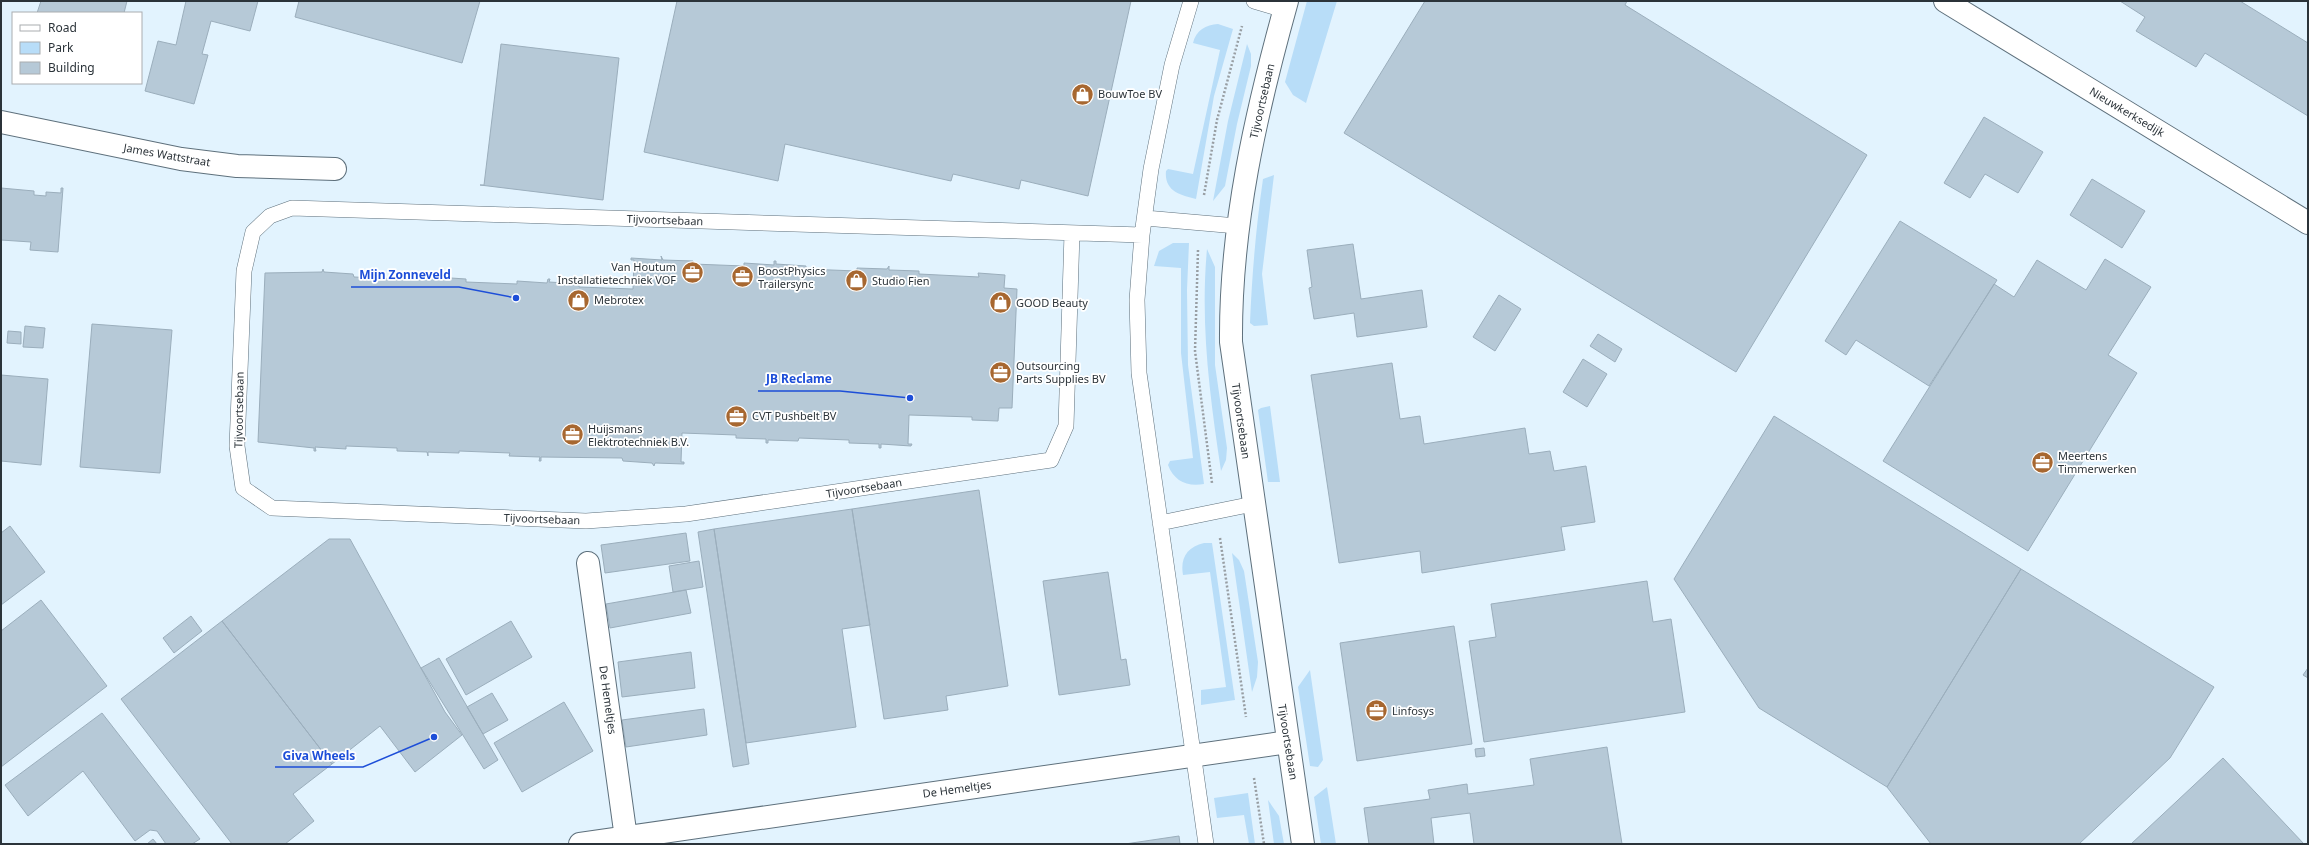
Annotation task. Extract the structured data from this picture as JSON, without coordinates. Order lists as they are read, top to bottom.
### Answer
{
  "streets": {
    "street": [
      "Tijvoortsebaan",
      "Nieuwkerksedijk",
      "James Wattstraat",
      "De Hemeltjes"
    ]
  },
  "crossings": [
    ["Tijvoortsebaan", "De Hemeltjes"]
  ],
  "places": {
    "shop": [
      "BouwToe BV",
      "Studio Fien",
      "Mebrotex",
      "GOOD Beauty"
    ],
    "office": [
      "Van Houtum Installatietechniek VOF",
      "BoostPhysics Trailersync",
      "Outsourcing Parts Supplies BV",
      "CVT Pushbelt BV",
      "Huijsmans Elektrotechniek B.V.",
      "Meertens Timmerwerken",
      "Linfosys"
    ],
    "other": ["Mijn Zonneveld", "JB Reclame", "Giva Wheels"]
  },
  "legend": ["Road", "Park", "Building"]
}
